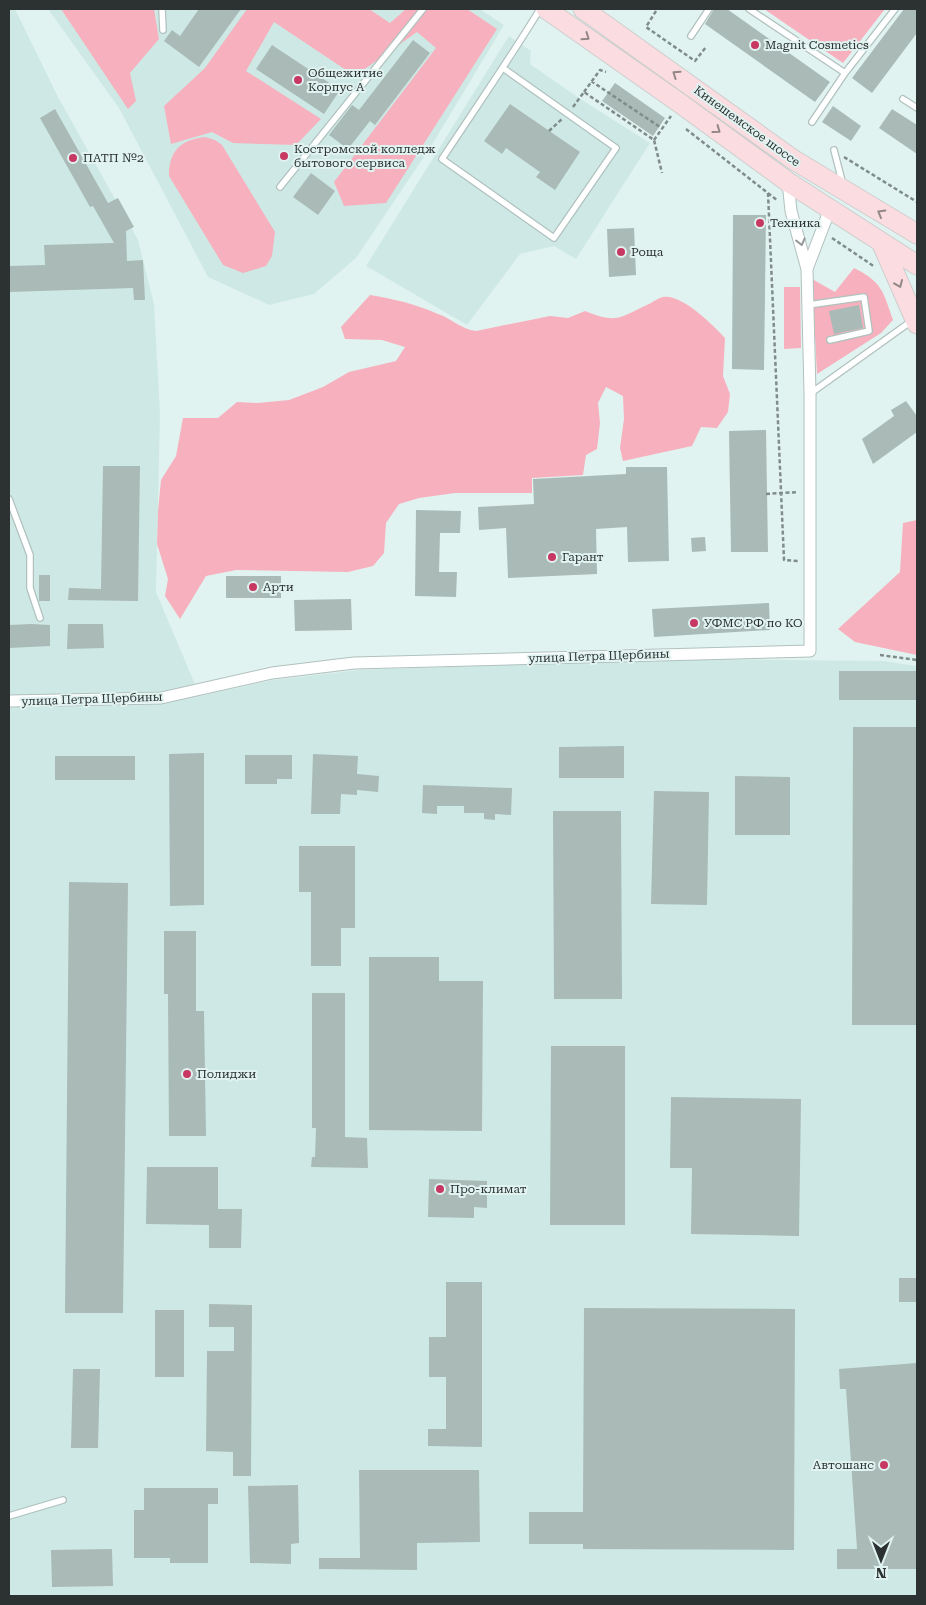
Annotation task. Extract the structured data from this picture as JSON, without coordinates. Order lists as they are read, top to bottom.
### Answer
{
  "streets": {
    "main road": ["Кинешемское шоссе"],
    "street": ["улица Петра Щербины"]
  },
  "crossings": [
    ["Кинешемское шоссе", "улица Петра Щербины"]
  ],
  "places": [
    "Magnit Cosmetics",
    "Общежитие Корпус А",
    "Костромской колледж бытового сервиса",
    "ПАТП №2",
    "Техника",
    "Роща",
    "Гарант",
    "Арти",
    "УФМС РФ по КО",
    "Полиджи",
    "Про-климат",
    "Автошанс"
  ],
  "north": "bottom"
}
